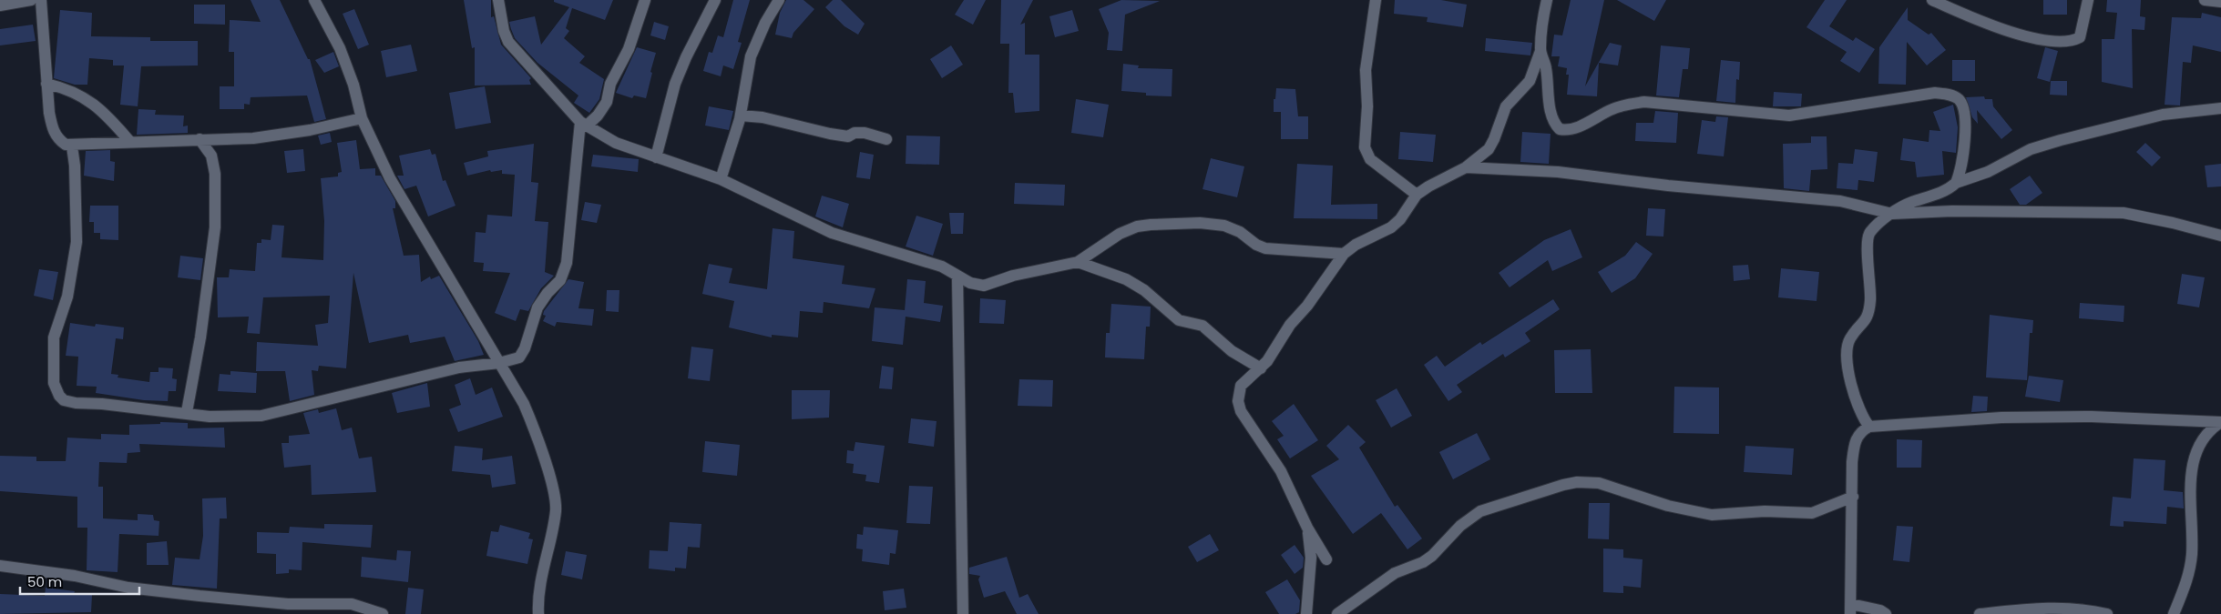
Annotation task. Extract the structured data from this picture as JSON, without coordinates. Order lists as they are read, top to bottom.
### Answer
{
  "scale_bar": "50 m"
}
